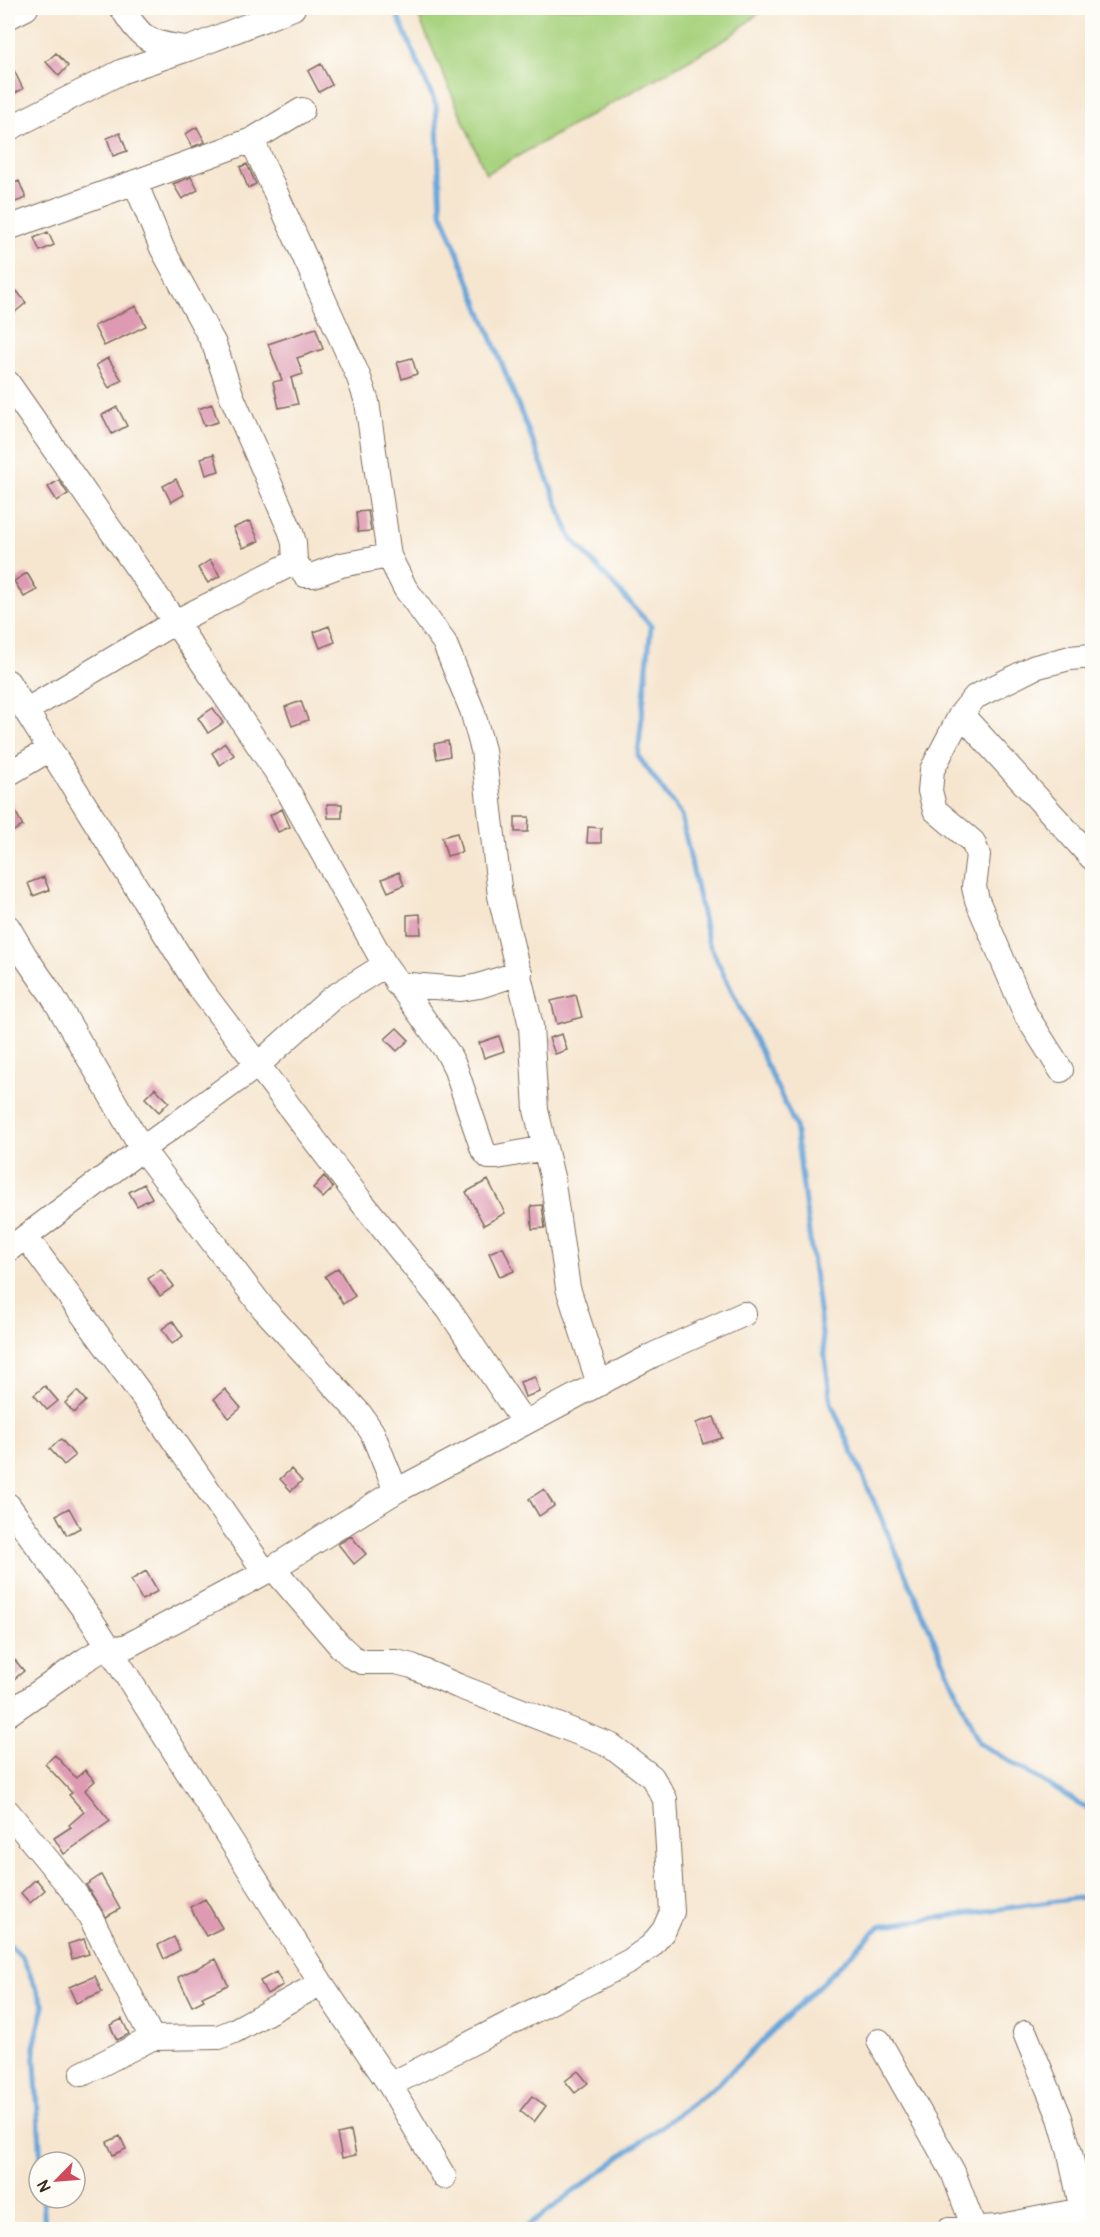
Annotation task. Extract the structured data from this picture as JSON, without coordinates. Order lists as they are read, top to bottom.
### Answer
{
  "north": "bottom left"
}
